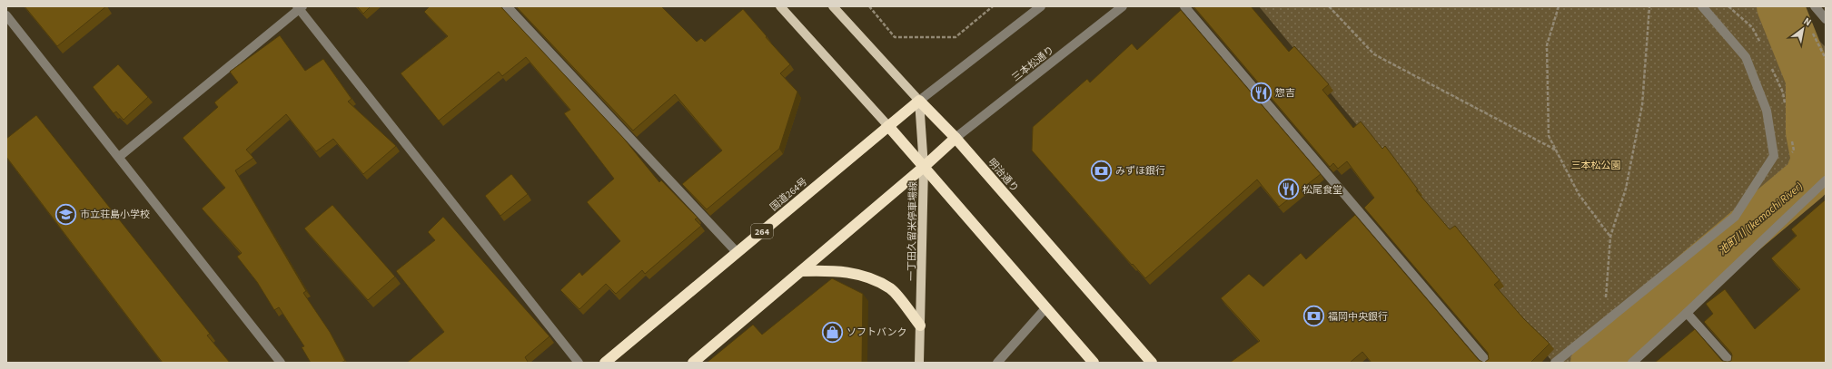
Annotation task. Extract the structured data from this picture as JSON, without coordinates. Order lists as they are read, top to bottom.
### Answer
{
  "streets": {
    "highway": ["明治通り", "国道264号", "264"],
    "main road": ["一丁田久留米停車場線"],
    "street": ["三本松通り"]
  },
  "crossings": [
    ["三本松通り", "明治通り"],
    ["明治通り", "国道264号"],
    ["明治通り", "一丁田久留米停車場線"],
    ["国道264号", "一丁田久留米停車場線"]
  ],
  "water": ["池町川 (Ikemachi River)"],
  "parks": ["三本松公園"],
  "places": {
    "restaurant": ["惣吉", "松尾食堂"],
    "bank": ["みずほ銀行", "福岡中央銀行"],
    "school or university": ["市立荘島小学校"],
    "shop": ["ソフトバンク"]
  },
  "north": "top right"
}
